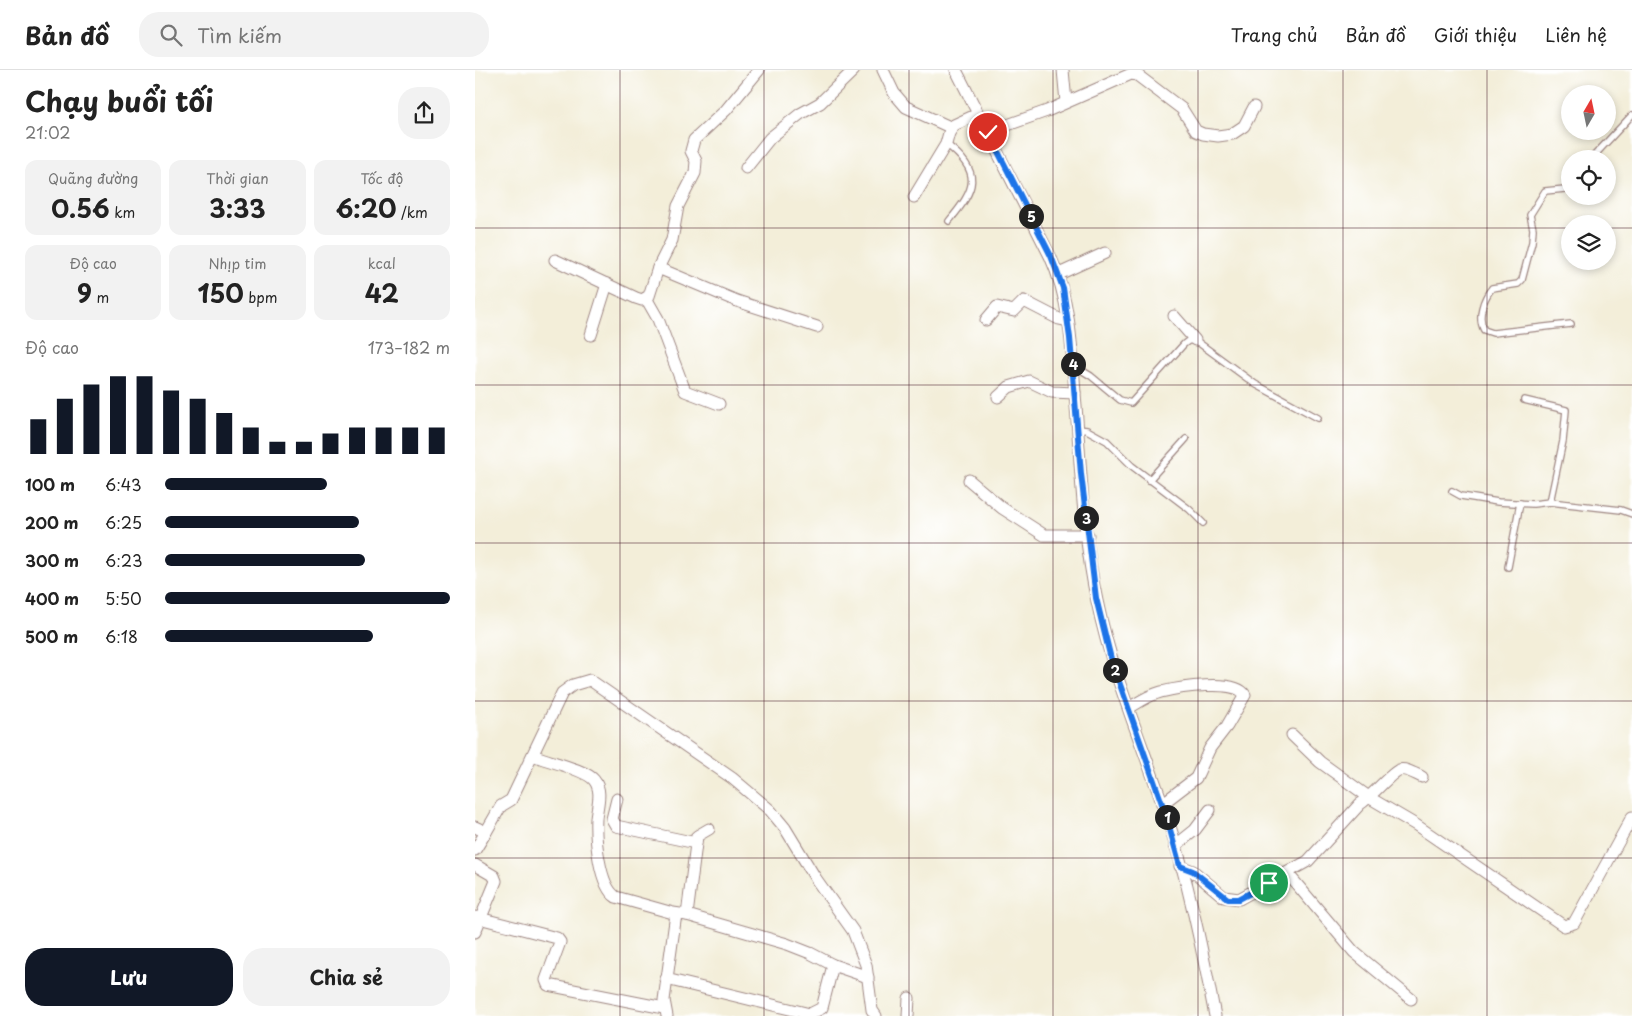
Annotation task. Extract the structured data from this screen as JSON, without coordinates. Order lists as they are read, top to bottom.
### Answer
{
  "north": "top",
  "page": {
    "header": "Bản đồ",
    "search": "Tìm kiếm",
    "nav": [
      "Trang chủ",
      "Bản đồ",
      "Giới thiệu",
      "Liên hệ"
    ],
    "heading": ["Chạy buổi tối", "21:02"],
    "stats": [
      ["Quãng đường", "0.56 km"],
      ["Thời gian", "3:33"],
      ["Tốc độ", "6:20 /km"],
      ["Độ cao", "9 m"],
      ["Nhịp tim", "150 bpm"],
      ["kcal", "42"]
    ],
    "pins": [
      "5",
      "4",
      "3",
      "2",
      "1"
    ],
    "chart": ["Độ cao", "173–182 m"],
    "list": [
      {
        "name": "100 m",
        "note": "6:43"
      },
      {
        "name": "200 m",
        "note": "6:25"
      },
      {
        "name": "300 m",
        "note": "6:23"
      },
      {
        "name": "400 m",
        "note": "5:50"
      },
      {
        "name": "500 m",
        "note": "6:18"
      }
    ],
    "buttons": ["Lưu", "Chia sẻ"]
  }
}
